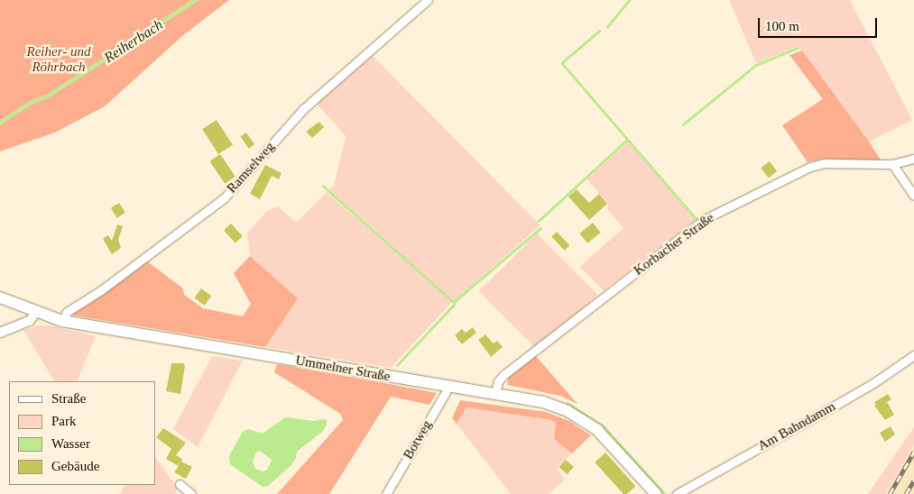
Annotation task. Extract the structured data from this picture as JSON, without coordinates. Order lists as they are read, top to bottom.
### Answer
{
  "streets": {
    "main road": ["Ummelner Straße"],
    "street": [
      "Ramselweg",
      "Korbacher Straße",
      "Am Bahndamm",
      "Botweg"
    ]
  },
  "crossings": [
    ["Ramselweg", "Ummelner Straße"],
    ["Korbacher Straße", "Ummelner Straße"],
    ["Ummelner Straße", "Botweg"]
  ],
  "water": ["Reiherbach"],
  "parks": ["Reiher- und Röhrbach"],
  "legend": [
    "Straße",
    "Park",
    "Wasser",
    "Gebäude"
  ],
  "scale_bar": "100 m"
}
